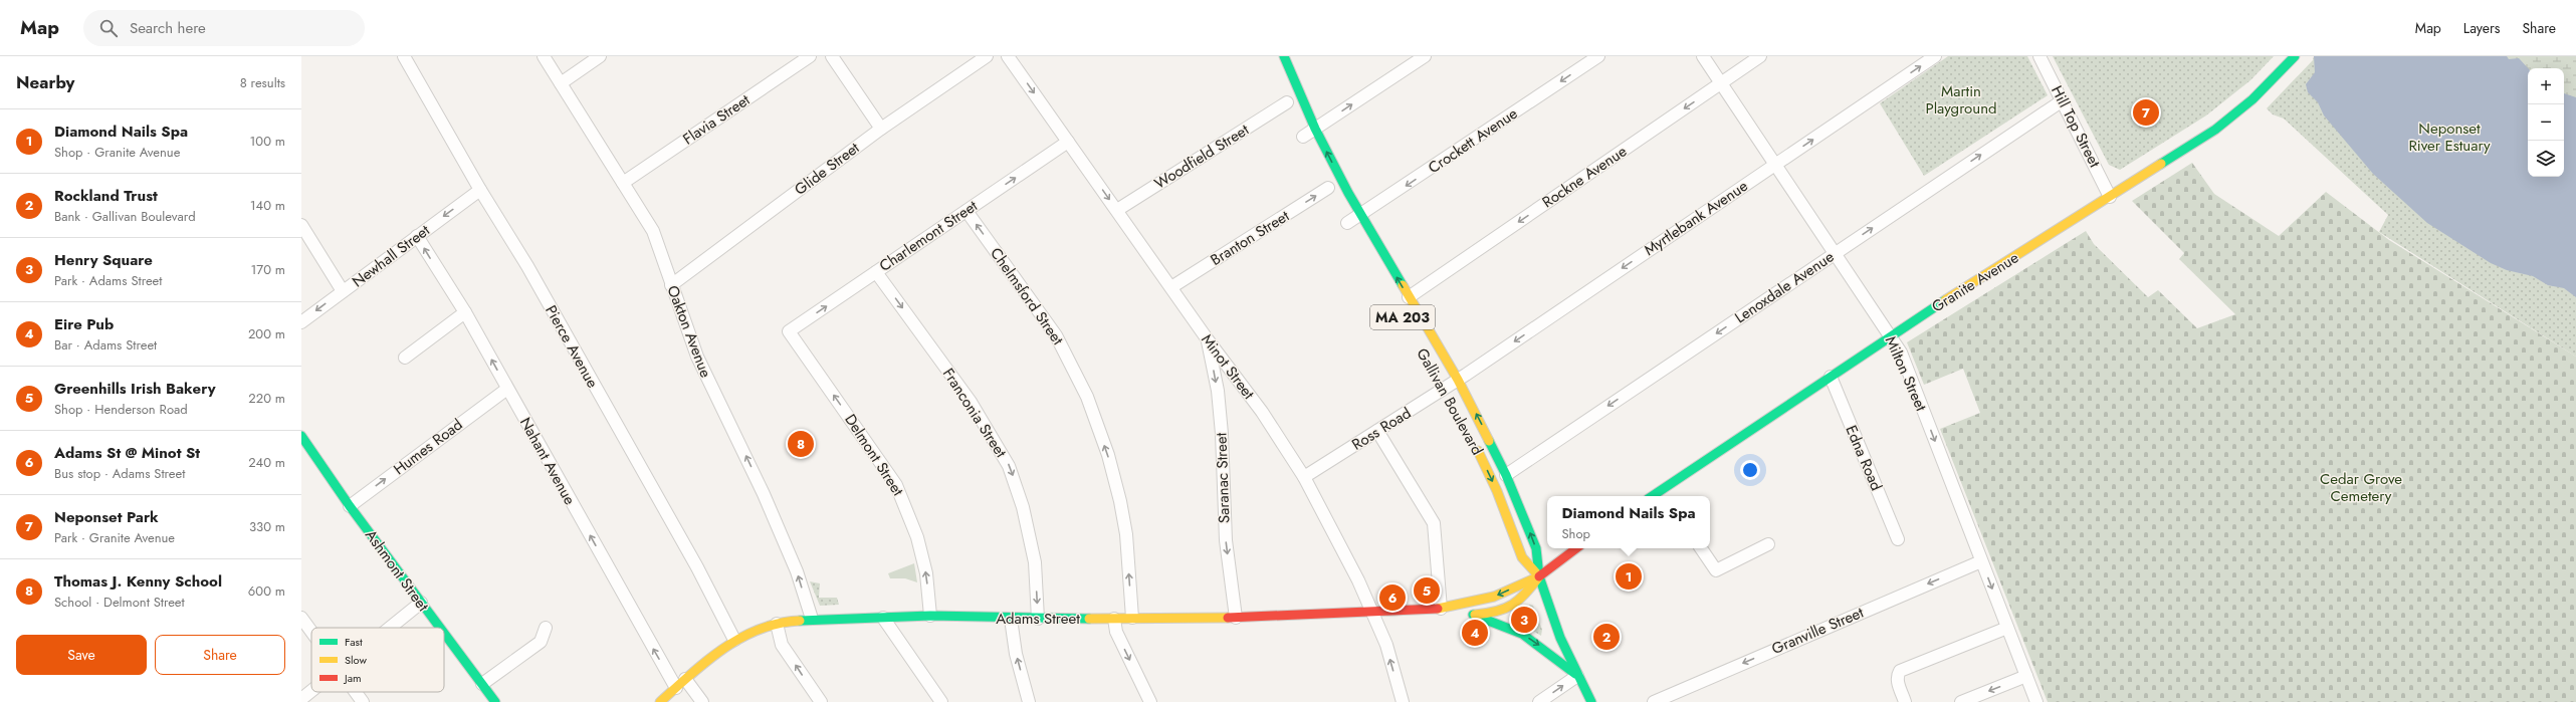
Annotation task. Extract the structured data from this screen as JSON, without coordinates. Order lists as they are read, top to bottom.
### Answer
{
  "streets": {
    "main road": [
      "Granite Avenue",
      "MA 203",
      "Gallivan Boulevard",
      "Ashmont Street",
      "Adams Street"
    ],
    "street": [
      "Flavia Street",
      "Hill Top Street",
      "Crockett Avenue",
      "Woodfield Street",
      "Glide Street",
      "Rockne Avenue",
      "Myrtlebank Avenue",
      "Charlemont Street",
      "Branton Street",
      "Newhall Street",
      "Lenoxdale Avenue",
      "Chelmsford Street",
      "Oakton Avenue",
      "Pierce Avenue",
      "Minot Street",
      "Milton Street",
      "Franconia Street",
      "Ross Road",
      "Humes Road",
      "Delmont Street",
      "Edna Road",
      "Nahant Avenue",
      "Saranac Street",
      "Granville Street"
    ]
  },
  "crossings": [
    ["Flavia Street", "Oakton Avenue"],
    ["Hill Top Street", "Granite Avenue"],
    ["Hill Top Street", "Lenoxdale Avenue"],
    ["Crockett Avenue", "Gallivan Boulevard"],
    ["Woodfield Street", "Minot Street"],
    ["Glide Street", "Oakton Avenue"],
    ["Rockne Avenue", "Milton Street"],
    ["Rockne Avenue", "Gallivan Boulevard"],
    ["Myrtlebank Avenue", "Milton Street"],
    ["Myrtlebank Avenue", "Gallivan Boulevard"],
    ["Myrtlebank Avenue", "Ross Road"],
    ["Charlemont Street", "Chelmsford Street"],
    ["Charlemont Street", "Minot Street"],
    ["Charlemont Street", "Franconia Street"],
    ["Charlemont Street", "Delmont Street"],
    ["Branton Street", "Minot Street"],
    ["Newhall Street", "Pierce Avenue"],
    ["Newhall Street", "Nahant Avenue"],
    ["Granite Avenue", "Milton Street"],
    ["Granite Avenue", "Edna Road"],
    ["Lenoxdale Avenue", "Milton Street"],
    ["Lenoxdale Avenue", "Gallivan Boulevard"],
    ["Chelmsford Street", "Adams Street"],
    ["Oakton Avenue", "Adams Street"],
    ["Pierce Avenue", "Adams Street"],
    ["Minot Street", "Ross Road"],
    ["Minot Street", "Saranac Street"],
    ["Minot Street", "Adams Street"],
    ["Milton Street", "Granville Street"],
    ["Gallivan Boulevard", "Ross Road"],
    ["Gallivan Boulevard", "Adams Street"],
    ["Franconia Street", "Adams Street"],
    ["Humes Road", "Nahant Avenue"],
    ["Humes Road", "Ashmont Street"],
    ["Delmont Street", "Adams Street"],
    ["Nahant Avenue", "Adams Street"],
    ["Saranac Street", "Adams Street"]
  ],
  "one_way": [
    "Rockne Avenue",
    "Charlemont Street",
    "Branton Street",
    "Newhall Street",
    "Chelmsford Street",
    "Oakton Avenue",
    "Milton Street",
    "Franconia Street",
    "Delmont Street",
    "Nahant Avenue",
    "Saranac Street",
    "Granville Street"
  ],
  "parks": ["Martin Playground", "Neponset River Estuary", "Cedar Grove Cemetery"],
  "legend": ["Fast", "Slow", "Jam"],
  "page": {
    "header": "Map",
    "search": "Search here",
    "nav": ["Map", "Layers", "Share"],
    "heading": ["Nearby", "8 results"],
    "map_buttons": ["+", "−"],
    "pins": [
      "7",
      "8",
      "1",
      "5",
      "6",
      "3",
      "4",
      "2"
    ],
    "list": [
      {
        "mark": "1",
        "name": "Diamond Nails Spa",
        "note": "Shop · Granite Avenue",
        "value": "100 m"
      },
      {
        "mark": "2",
        "name": "Rockland Trust",
        "note": "Bank · Gallivan Boulevard",
        "value": "140 m"
      },
      {
        "mark": "3",
        "name": "Henry Square",
        "note": "Park · Adams Street",
        "value": "170 m"
      },
      {
        "mark": "4",
        "name": "Eire Pub",
        "note": "Bar · Adams Street",
        "value": "200 m"
      },
      {
        "mark": "5",
        "name": "Greenhills Irish Bakery",
        "note": "Shop · Henderson Road",
        "value": "220 m"
      },
      {
        "mark": "6",
        "name": "Adams St @ Minot St",
        "note": "Bus stop · Adams Street",
        "value": "240 m"
      },
      {
        "mark": "7",
        "name": "Neponset Park",
        "note": "Park · Granite Avenue",
        "value": "330 m"
      },
      {
        "mark": "8",
        "name": "Thomas J. Kenny School",
        "note": "School · Delmont Street",
        "value": "600 m"
      }
    ],
    "popup": ["Diamond Nails Spa", "Shop"],
    "buttons": ["Save", "Share"]
  }
}
